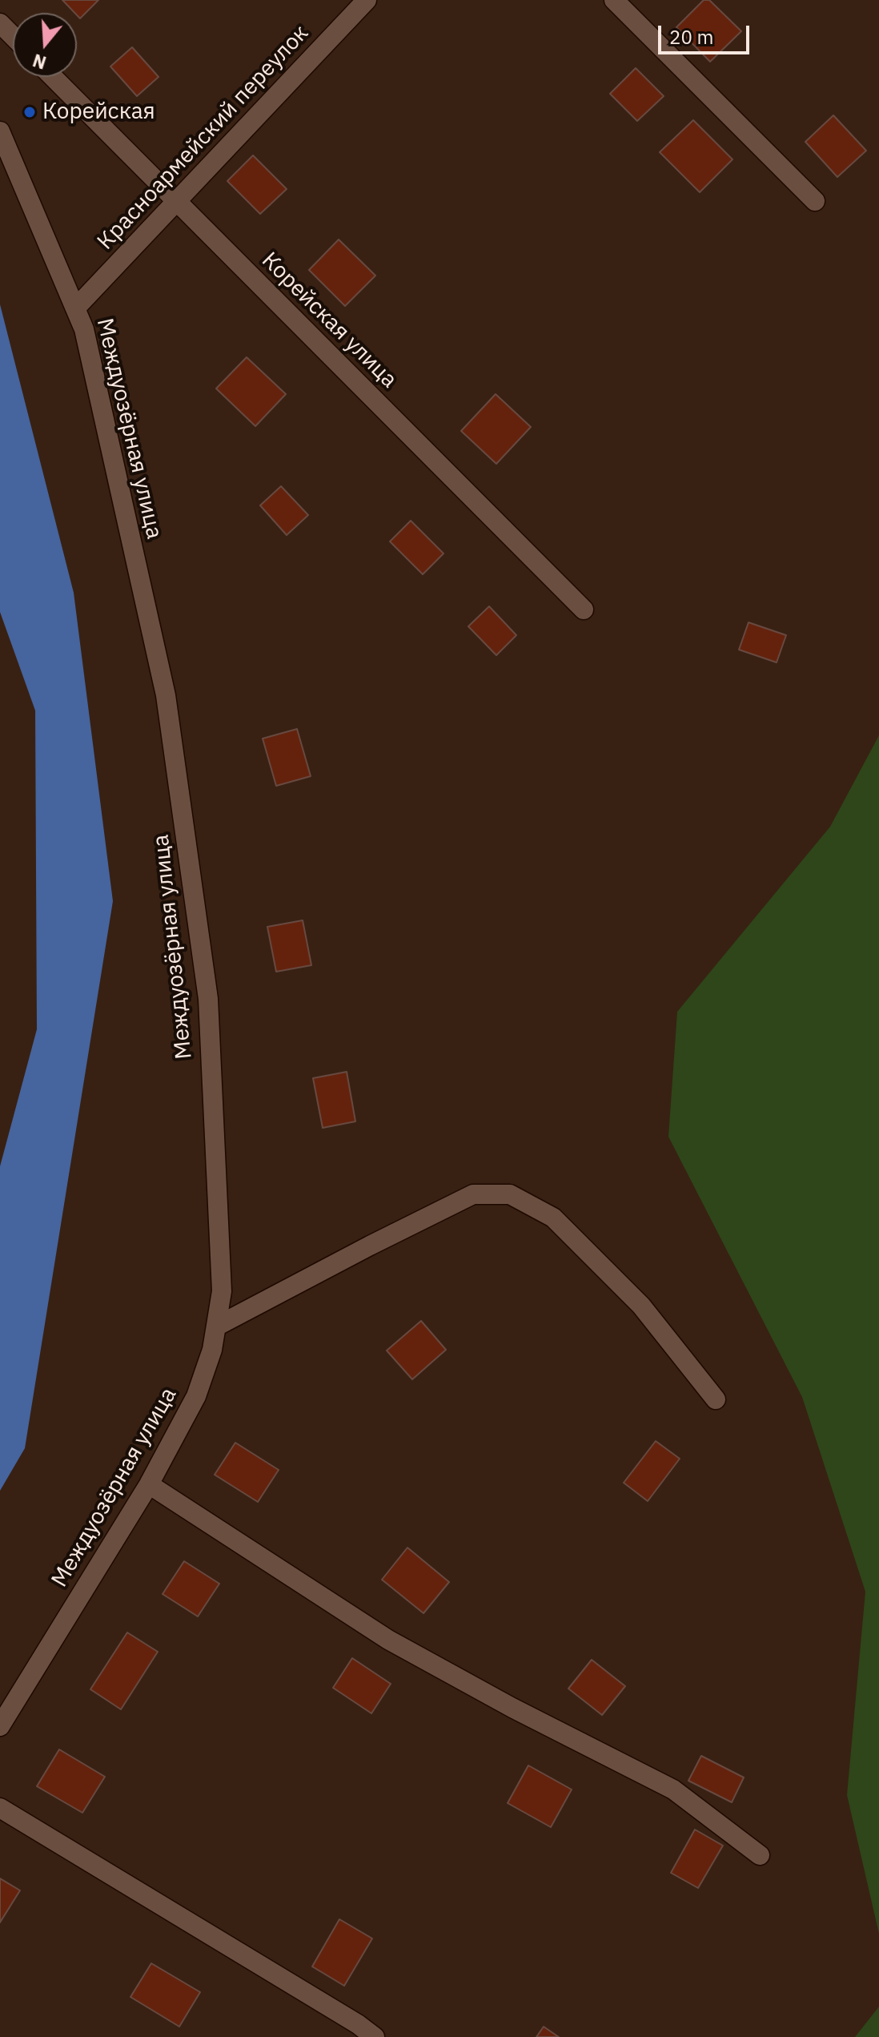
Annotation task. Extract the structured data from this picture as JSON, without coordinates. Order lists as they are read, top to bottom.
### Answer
{
  "streets": {
    "street": ["Красноармейский переулок", "Корейская улица", "Междуозёрная улица"]
  },
  "crossings": [
    ["Красноармейский переулок", "Корейская улица"],
    ["Красноармейский переулок", "Междуозёрная улица"]
  ],
  "places": ["Корейская"],
  "scale_bar": "20 m",
  "north": "bottom"
}
